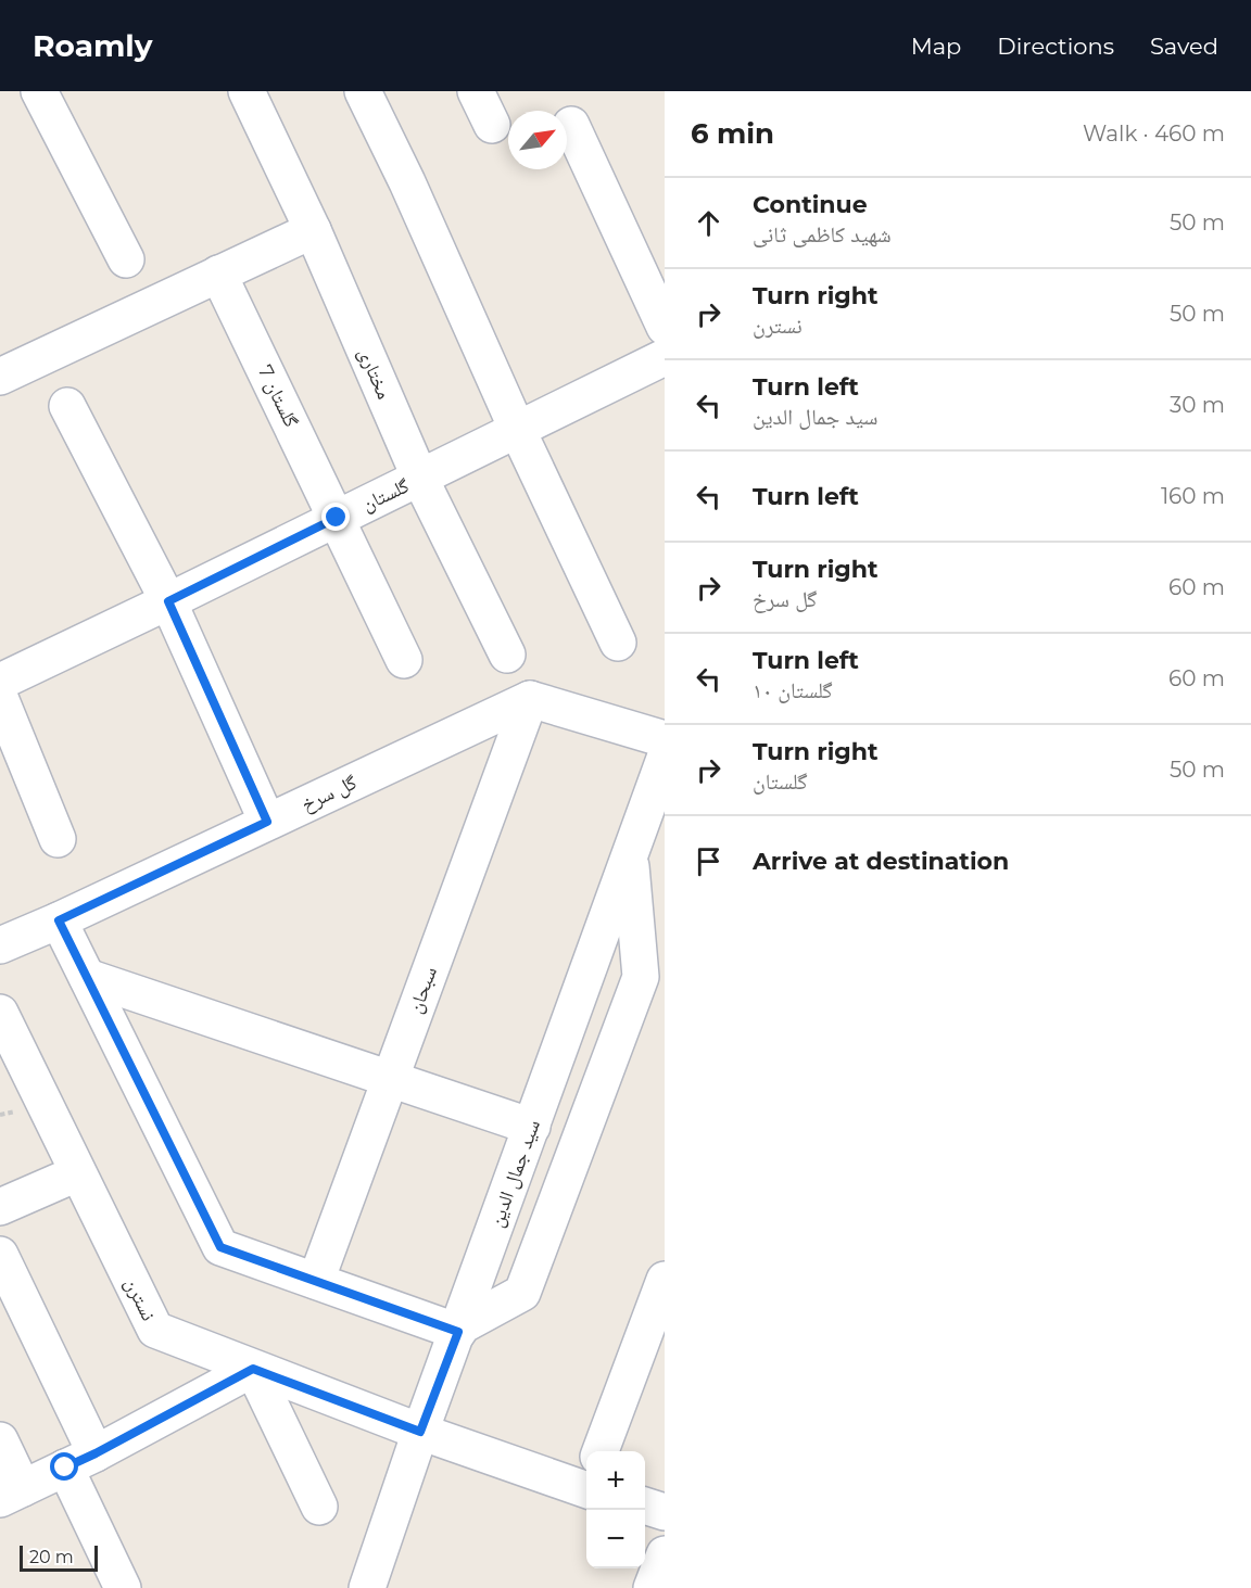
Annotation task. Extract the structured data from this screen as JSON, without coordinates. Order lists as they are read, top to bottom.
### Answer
{
  "streets": {
    "street": [
      "مختاری",
      "گلستان 7",
      "گلستان",
      "گل سرخ",
      "سبحان",
      "سید جمال الدین",
      "نسترن"
    ]
  },
  "crossings": [
    ["مختاری", "گلستان"],
    ["گلستان 7", "گلستان"],
    ["گل سرخ", "سبحان"],
    ["سید جمال الدین", "نسترن"]
  ],
  "scale_bar": "20 m",
  "north": "top right",
  "page": {
    "header": "Roamly",
    "nav": ["Map", "Directions", "Saved"],
    "heading": ["6 min", "Walk · 460 m"],
    "list": [
      ["Continue", "شهید کاظمی ثانی", "50 m"],
      ["Turn right", "نسترن", "50 m"],
      ["Turn left", "سید جمال الدین", "30 m"],
      ["Turn left", "160 m"],
      ["Turn right", "گل سرخ", "60 m"],
      ["Turn left", "گلستان ۱۰", "60 m"],
      ["Turn right", "گلستان", "50 m"],
      "Arrive at destination"
    ],
    "map_buttons": ["+", "−"],
    "scale": "20 m"
  }
}
